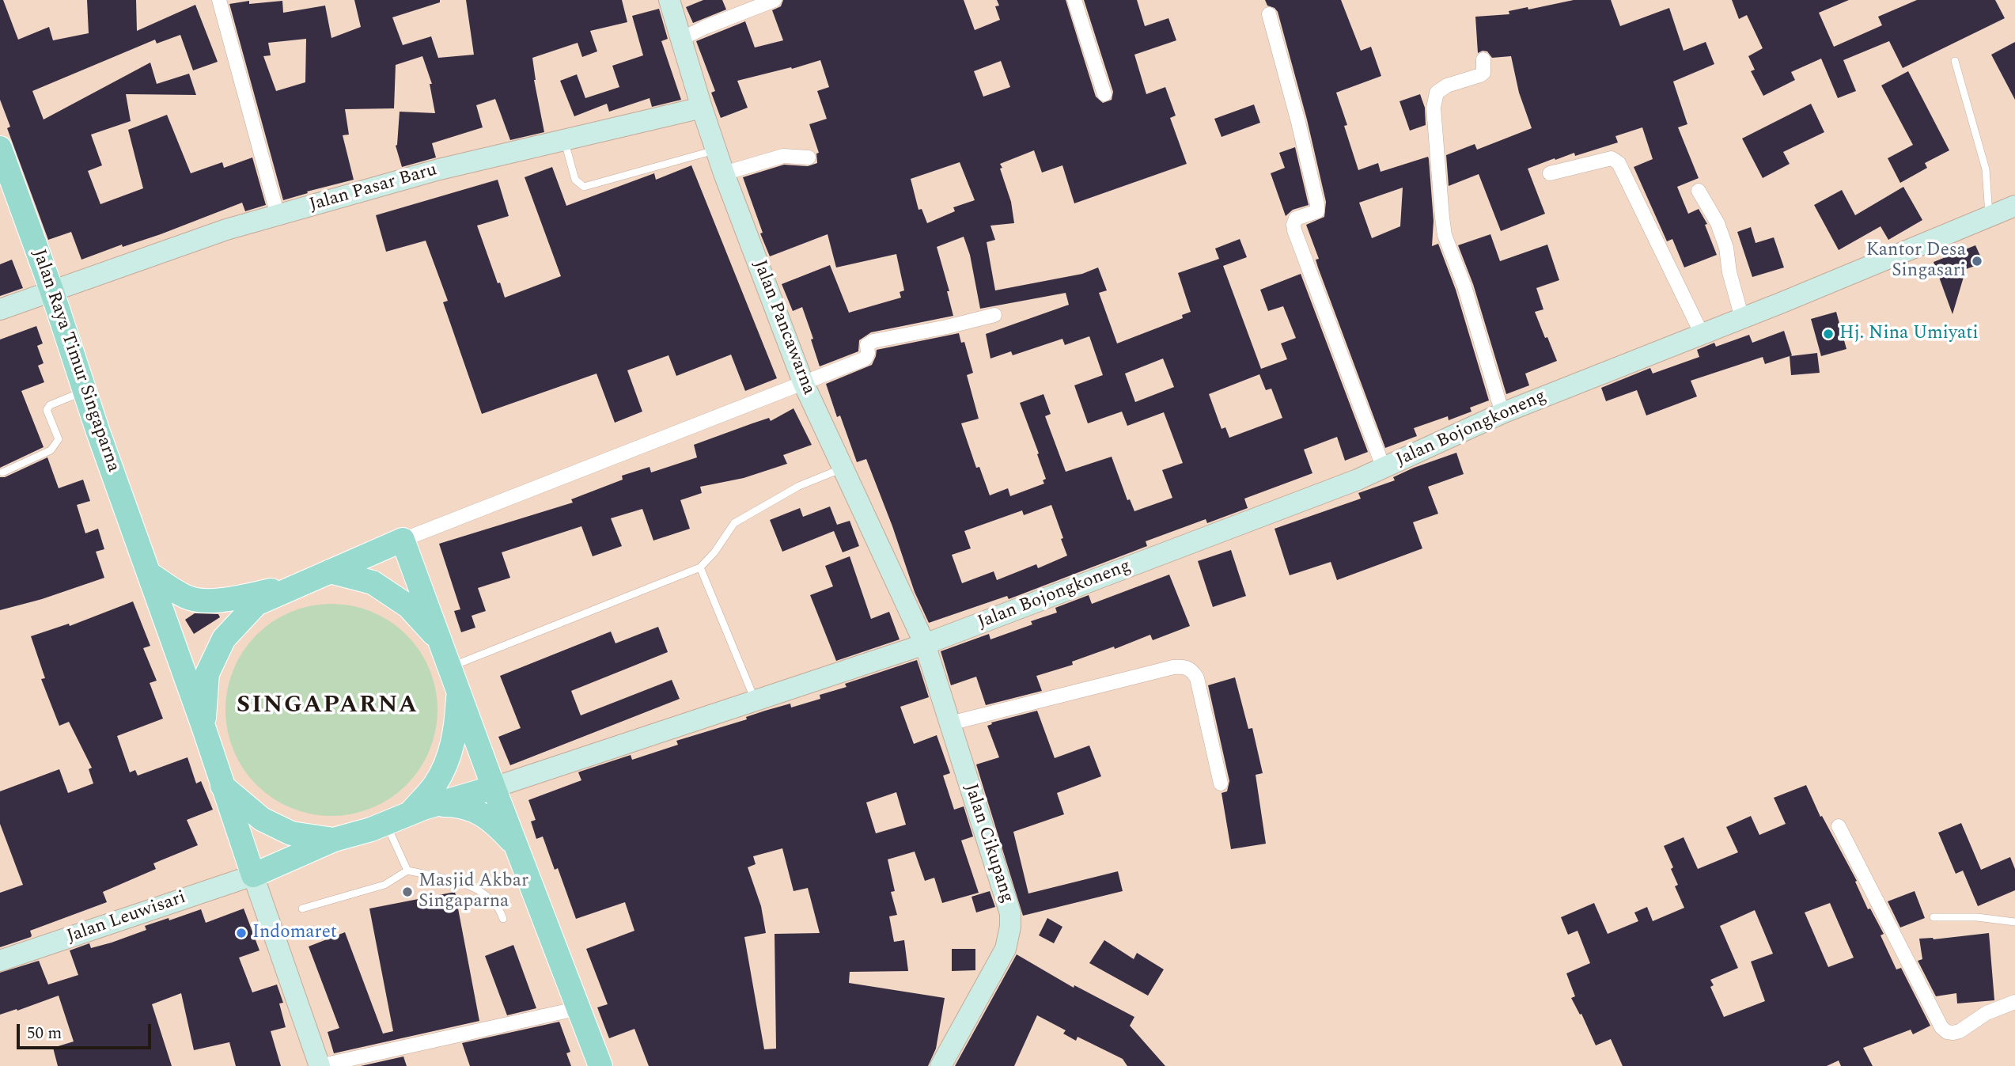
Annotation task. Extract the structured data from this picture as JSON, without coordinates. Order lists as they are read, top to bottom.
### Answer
{
  "streets": {
    "main road": [
      "Jalan Pasar Baru",
      "Jalan Pancawarna",
      "Jalan Raya Timur Singaparna",
      "Jalan Bojongkoneng",
      "Jalan Cikupang",
      "Jalan Leuwisari"
    ]
  },
  "crossings": [
    ["Jalan Pasar Baru", "Jalan Pancawarna"],
    ["Jalan Pasar Baru", "Jalan Raya Timur Singaparna"],
    ["Jalan Pancawarna", "Jalan Bojongkoneng"],
    ["Jalan Pancawarna", "Jalan Cikupang"],
    ["Jalan Raya Timur Singaparna", "Jalan Leuwisari"],
    ["Jalan Bojongkoneng", "Jalan Cikupang"]
  ],
  "districts": ["SINGAPARNA"],
  "places": [
    "Kantor Desa Singasari",
    "Hj. Nina Umiyati",
    "Masjid Akbar Singaparna",
    "Indomaret"
  ],
  "scale_bar": "50 m"
}
